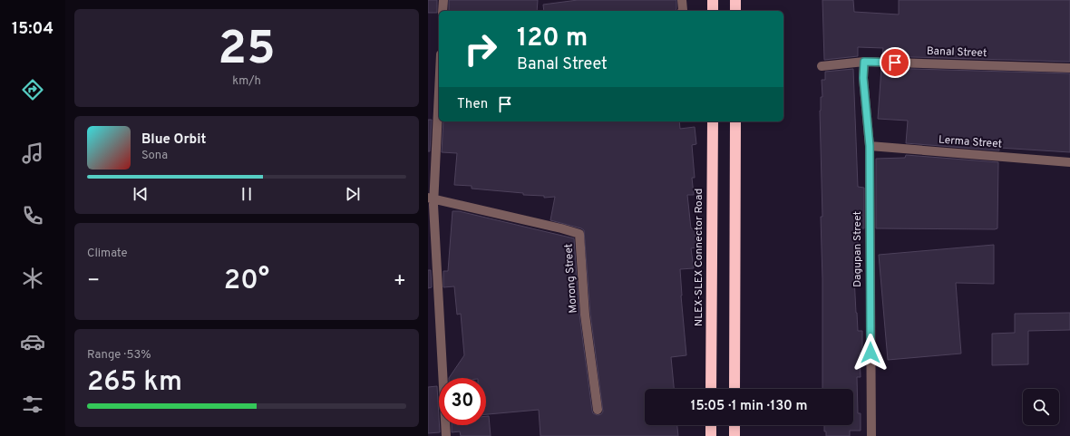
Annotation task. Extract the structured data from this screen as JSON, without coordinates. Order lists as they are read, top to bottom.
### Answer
{
  "streets": {
    "highway": ["NLEX-SLEX Connector Road"],
    "street": [
      "Banal Street",
      "Lerma Street",
      "Dagupan Street",
      "Morong Street"
    ]
  },
  "crossings": [
    ["Banal Street", "Dagupan Street"],
    ["Lerma Street", "Dagupan Street"]
  ],
  "page": {
    "tabs": "15:04",
    "tile": [
      ["25", "km/h"],
      "Climate",
      ["Range · 53%", "265 km"]
    ],
    "turn": ["120 m", "Banal Street"],
    "then": "Then",
    "song": ["Blue Orbit", "Sona"],
    "heat": ["−", "20°", "+"],
    "limit": "30",
    "trip": "15:05 · 1 min · 130 m"
  }
}
